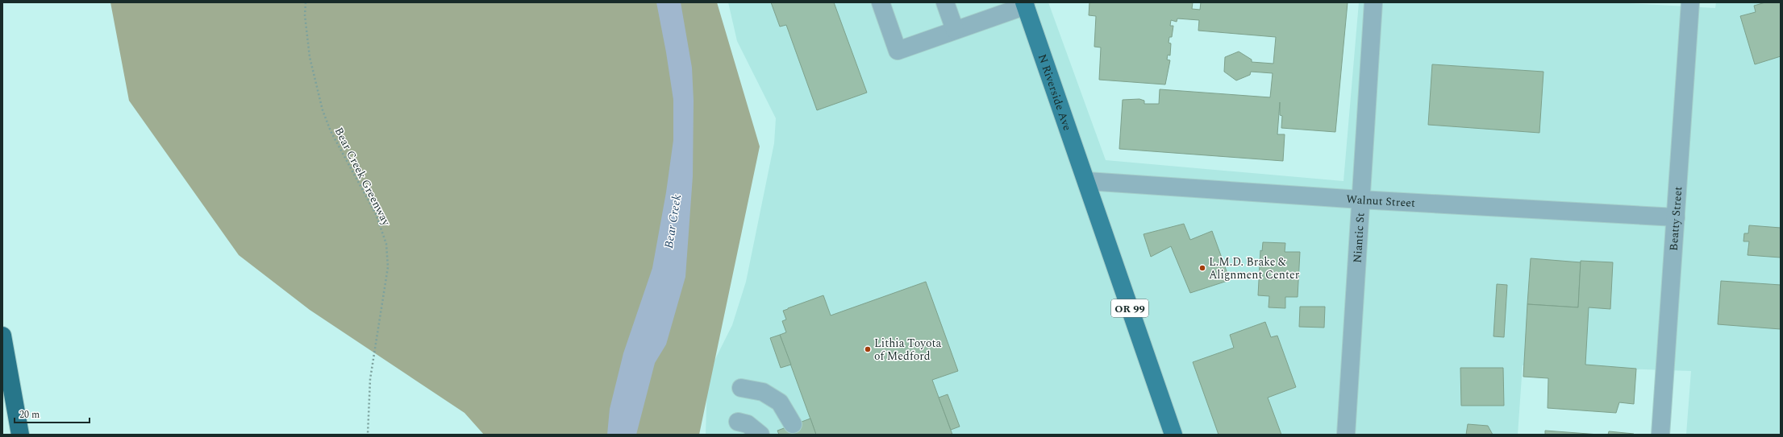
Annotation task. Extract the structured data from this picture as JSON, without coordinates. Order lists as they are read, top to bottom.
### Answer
{
  "streets": {
    "main road": ["N Riverside Ave", "OR 99"],
    "street": ["Walnut Street", "Beatty Street", "Niantic St"],
    "path": ["Bear Creek Greenway"]
  },
  "crossings": [
    ["N Riverside Ave", "Walnut Street"],
    ["N Riverside Ave", "OR 99"],
    ["Walnut Street", "Beatty Street"],
    ["Walnut Street", "Niantic St"],
    ["Walnut Street", "OR 99"]
  ],
  "water": ["Bear Creek"],
  "places": ["L.M.D. Brake & Alignment Center", "Lithia Toyota of Medford"],
  "scale_bar": "20 m"
}
